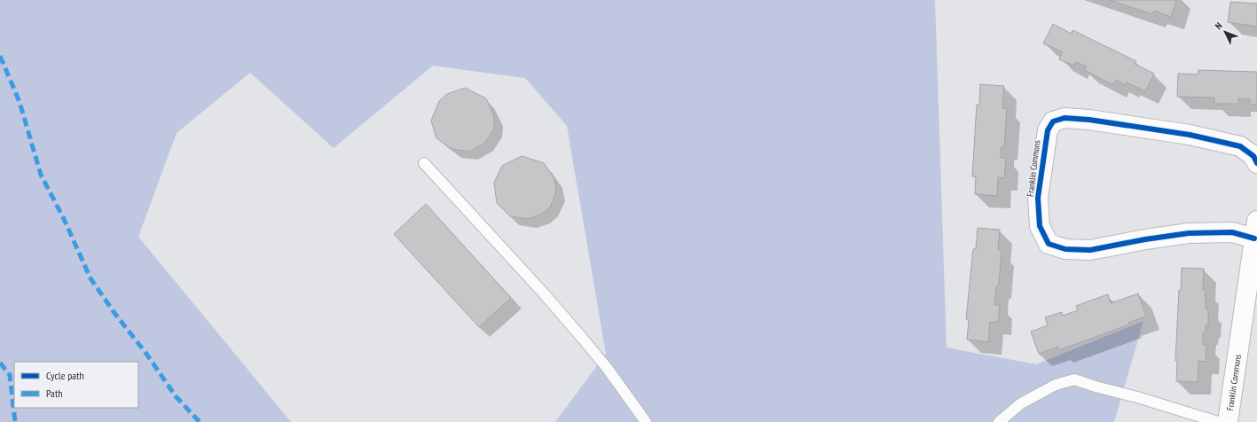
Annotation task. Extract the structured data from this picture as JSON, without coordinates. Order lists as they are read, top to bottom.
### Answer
{
  "streets": {
    "street": ["Franklin Commons"]
  },
  "legend": ["Cycle path", "Path"],
  "north": "top left"
}
